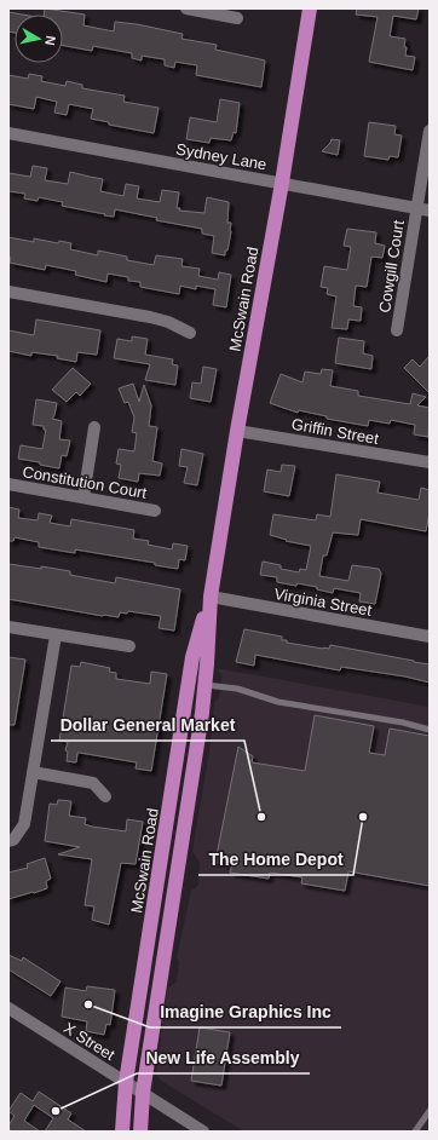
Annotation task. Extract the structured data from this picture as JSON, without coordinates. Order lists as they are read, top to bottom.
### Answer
{
  "streets": {
    "main road": ["McSwain Road"],
    "street": [
      "Sydney Lane",
      "Cowgill Court",
      "Griffin Street",
      "Constitution Court",
      "Virginia Street",
      "X Street"
    ]
  },
  "crossings": [
    ["Sydney Lane", "Cowgill Court"],
    ["Sydney Lane", "McSwain Road"],
    ["McSwain Road", "Griffin Street"],
    ["McSwain Road", "Virginia Street"],
    ["McSwain Road", "X Street"]
  ],
  "places": [
    "Dollar General Market",
    "The Home Depot",
    "Imagine Graphics Inc",
    "New Life Assembly"
  ],
  "north": "right"
}
